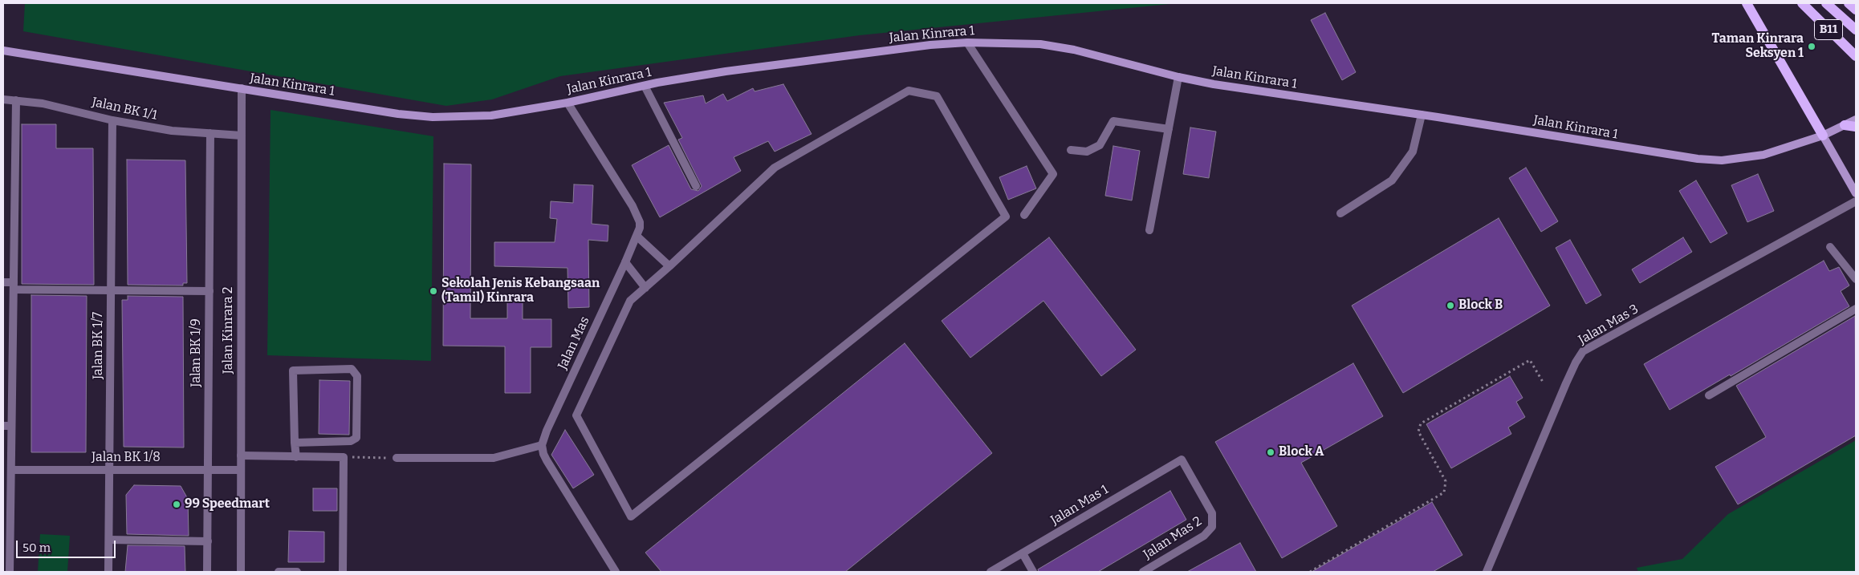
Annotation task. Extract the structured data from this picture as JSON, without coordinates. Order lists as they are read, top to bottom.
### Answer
{
  "streets": {
    "main road": ["B11"],
    "street": [
      "Jalan Kinrara 1",
      "Jalan BK 1/1",
      "Jalan Mas 3",
      "Jalan Kinrara 2",
      "Jalan Mas",
      "Jalan BK 1/7",
      "Jalan BK 1/9",
      "Jalan BK 1/8",
      "Jalan Mas 1",
      "Jalan Mas 2"
    ]
  },
  "crossings": [
    ["Jalan Kinrara 1", "Jalan Kinrara 2"],
    ["Jalan Kinrara 1", "Jalan Mas"],
    ["Jalan BK 1/1", "Jalan Kinrara 2"],
    ["Jalan BK 1/1", "Jalan BK 1/7"],
    ["Jalan BK 1/1", "Jalan BK 1/9"],
    ["Jalan Kinrara 2", "Jalan BK 1/8"],
    ["Jalan BK 1/7", "Jalan BK 1/8"],
    ["Jalan BK 1/9", "Jalan BK 1/8"],
    ["Jalan Mas 1", "Jalan Mas 2"]
  ],
  "places": [
    "Taman Kinrara Seksyen 1",
    "Sekolah Jenis Kebangsaan (Tamil) Kinrara",
    "Block B",
    "Block A",
    "99 Speedmart"
  ],
  "scale_bar": "50 m"
}
